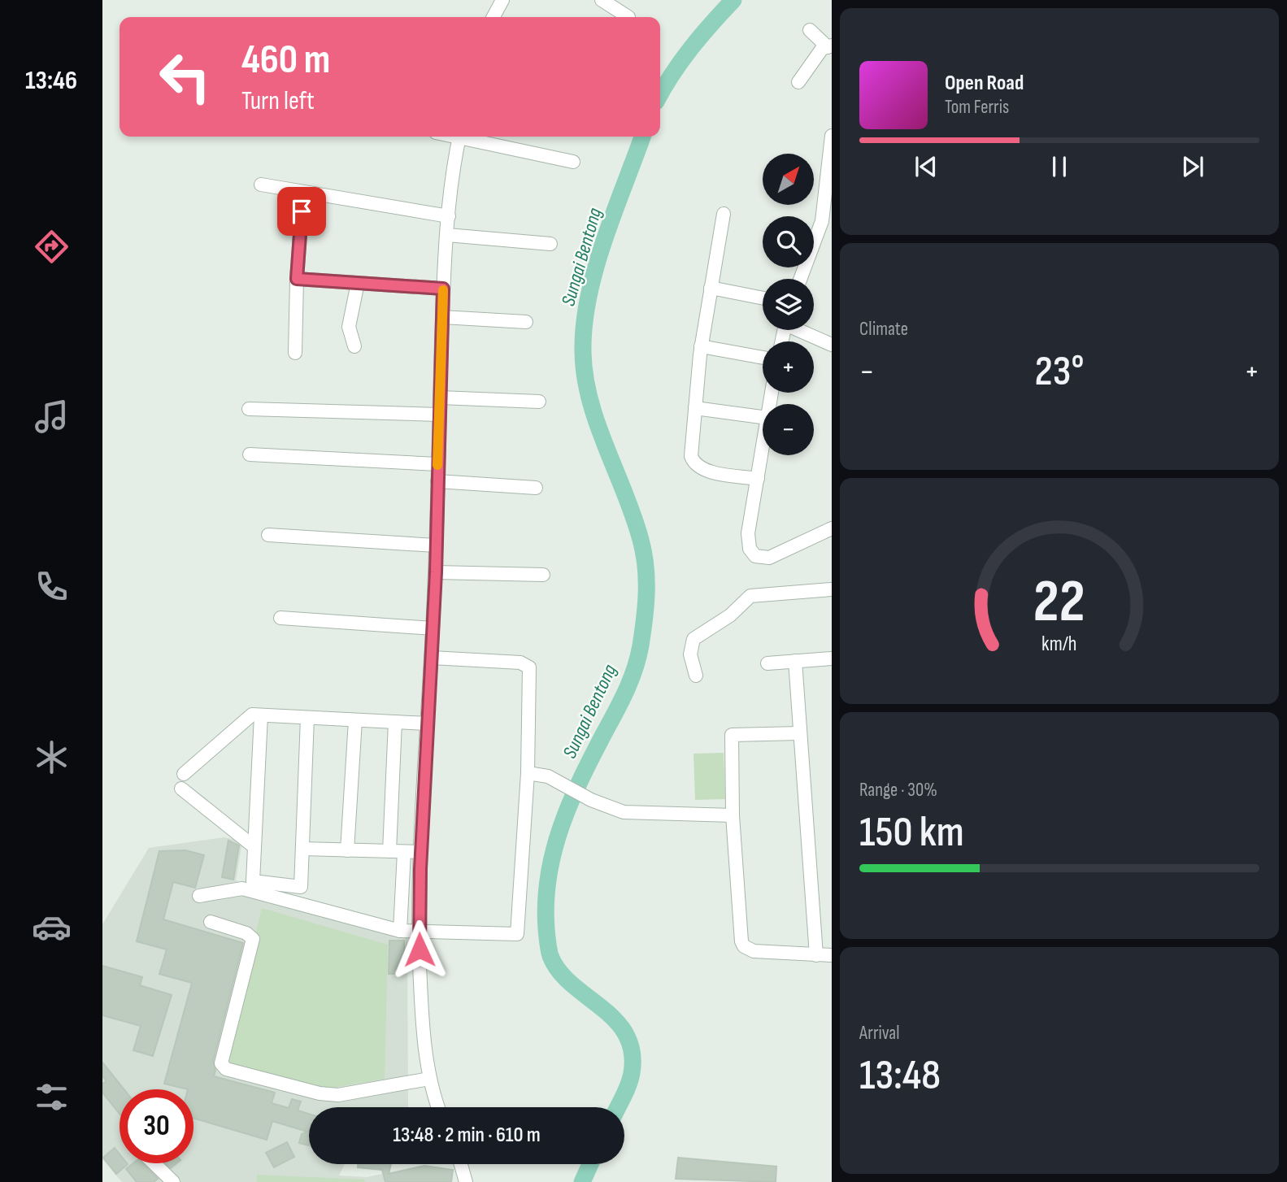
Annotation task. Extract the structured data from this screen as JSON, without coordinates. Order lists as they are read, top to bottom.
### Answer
{
  "water": ["Sungai Bentong"],
  "north": "top right",
  "page": {
    "tabs": "13:46",
    "turn": ["460 m", "Turn left"],
    "song": ["Open Road", "Tom Ferris"],
    "map_buttons": ["+", "−"],
    "tile": [
      "Climate",
      ["Range · 30%", "150 km"],
      ["Arrival", "13:48"]
    ],
    "heat": ["−", "23°", "+"],
    "limit": "30",
    "trip": "13:48 · 2 min · 610 m",
    "gauge": ["22", "km/h"]
  }
}
